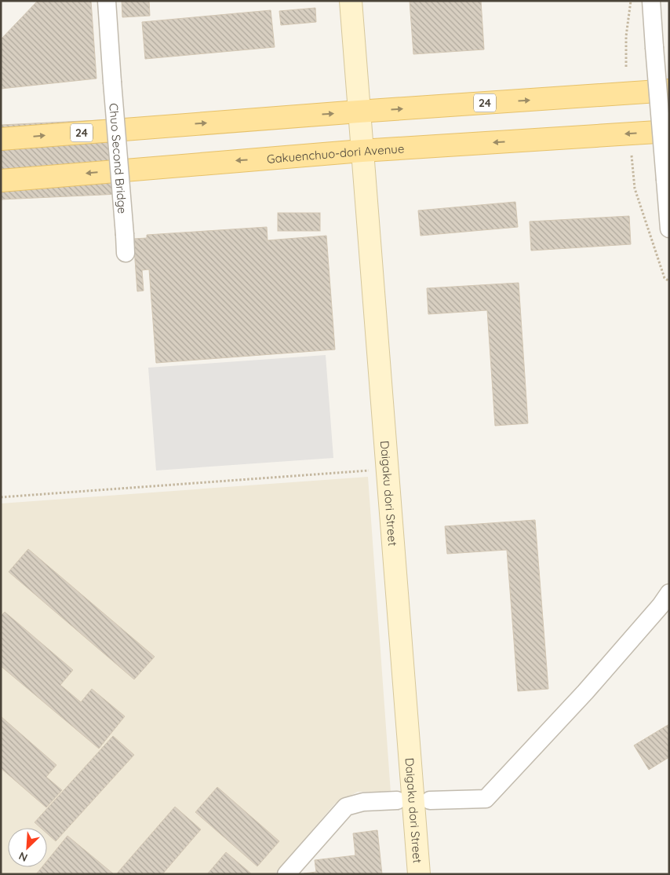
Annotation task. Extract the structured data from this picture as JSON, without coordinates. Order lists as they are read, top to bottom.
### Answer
{
  "streets": {
    "main road": ["24", "Gakuenchuo-dori Avenue"],
    "street": ["Chuo Second Bridge", "Daigaku dori Street"]
  },
  "crossings": [
    ["24", "Daigaku dori Street"],
    ["Gakuenchuo-dori Avenue", "Daigaku dori Street"]
  ],
  "north": "bottom left"
}
